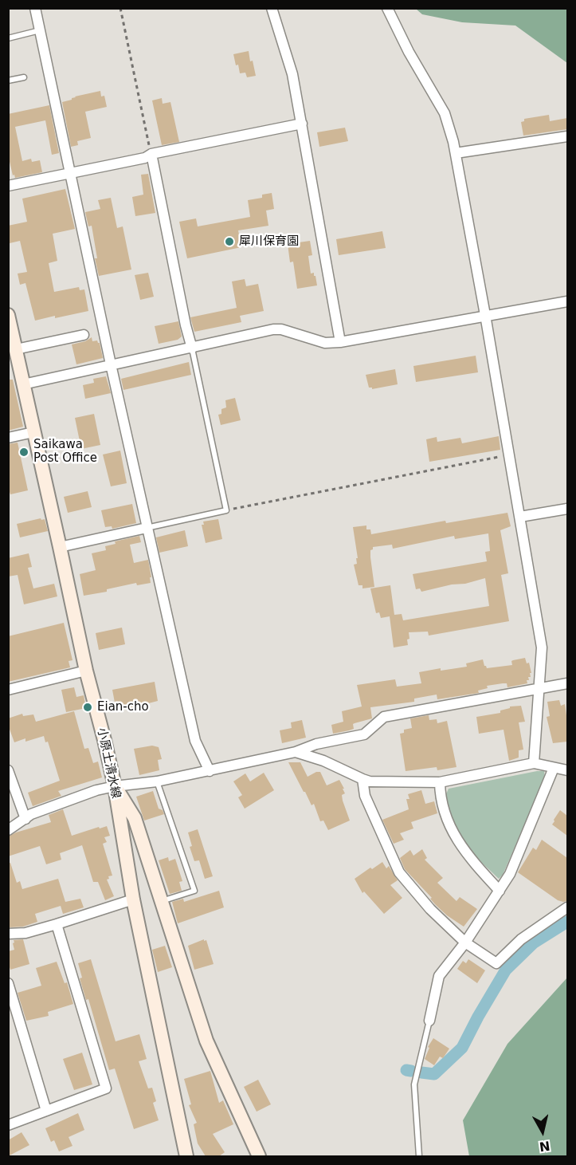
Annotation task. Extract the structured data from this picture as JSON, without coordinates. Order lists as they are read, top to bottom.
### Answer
{
  "streets": {
    "main road": ["小原土清水線"]
  },
  "places": ["犀川保育園", "Saikawa Post Office", "Eian-cho"],
  "north": "bottom"
}
